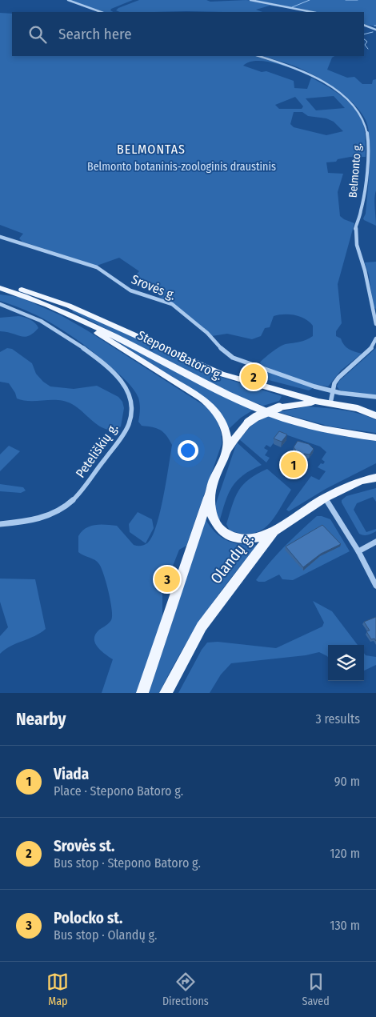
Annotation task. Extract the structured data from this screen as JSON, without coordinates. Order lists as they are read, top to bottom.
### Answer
{
  "streets": {
    "main road": ["Stepono Batoro g.", "Olandų g."],
    "street": ["Belmonto g.", "Srovės g.", "Peteliškių g."]
  },
  "districts": ["BELMONTAS"],
  "parks": ["Belmonto botaninis-zoologinis draustinis"],
  "page": {
    "search": "Search here",
    "pins": ["2", "1", "3"],
    "heading": ["Nearby", "3 results"],
    "list": [
      {
        "mark": "1",
        "name": "Viada",
        "note": "Place · Stepono Batoro g.",
        "value": "90 m"
      },
      {
        "mark": "2",
        "name": "Srovės st.",
        "note": "Bus stop · Stepono Batoro g.",
        "value": "120 m"
      },
      {
        "mark": "3",
        "name": "Polocko st.",
        "note": "Bus stop · Olandų g.",
        "value": "130 m"
      }
    ],
    "nav": ["Map", "Directions", "Saved"]
  }
}
